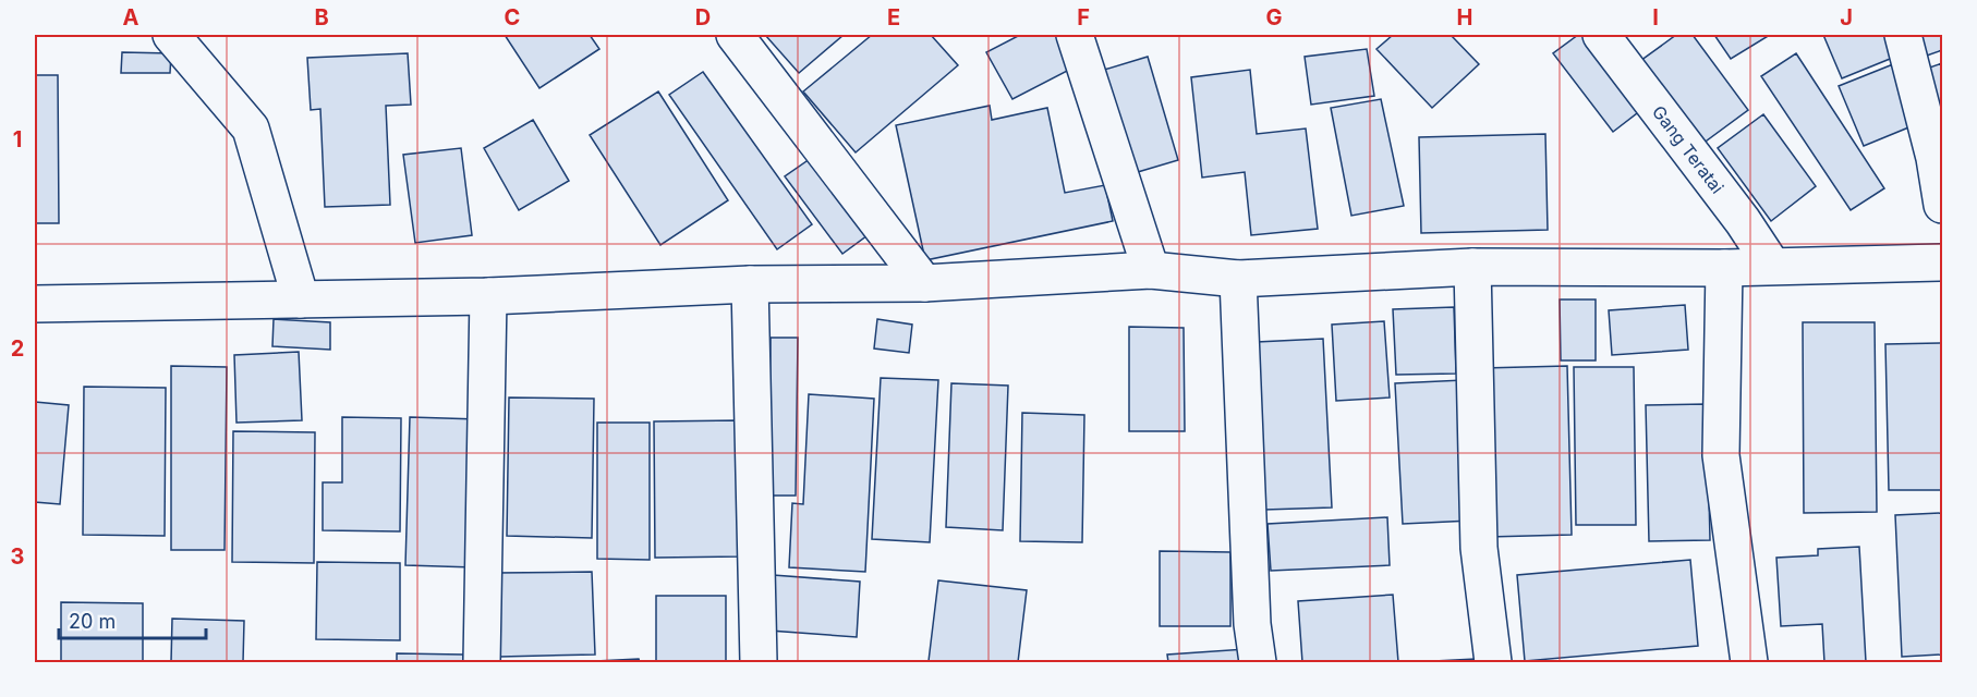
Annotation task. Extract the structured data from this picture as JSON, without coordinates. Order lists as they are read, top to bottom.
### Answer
{
  "streets": {
    "street": ["Gang Teratai"]
  },
  "scale_bar": "20 m",
  "grid": {
    "columns": [
      "A",
      "B",
      "C",
      "D",
      "E",
      "F",
      "G",
      "H",
      "I",
      "J"
    ],
    "rows": ["1", "2", "3"]
  }
}
